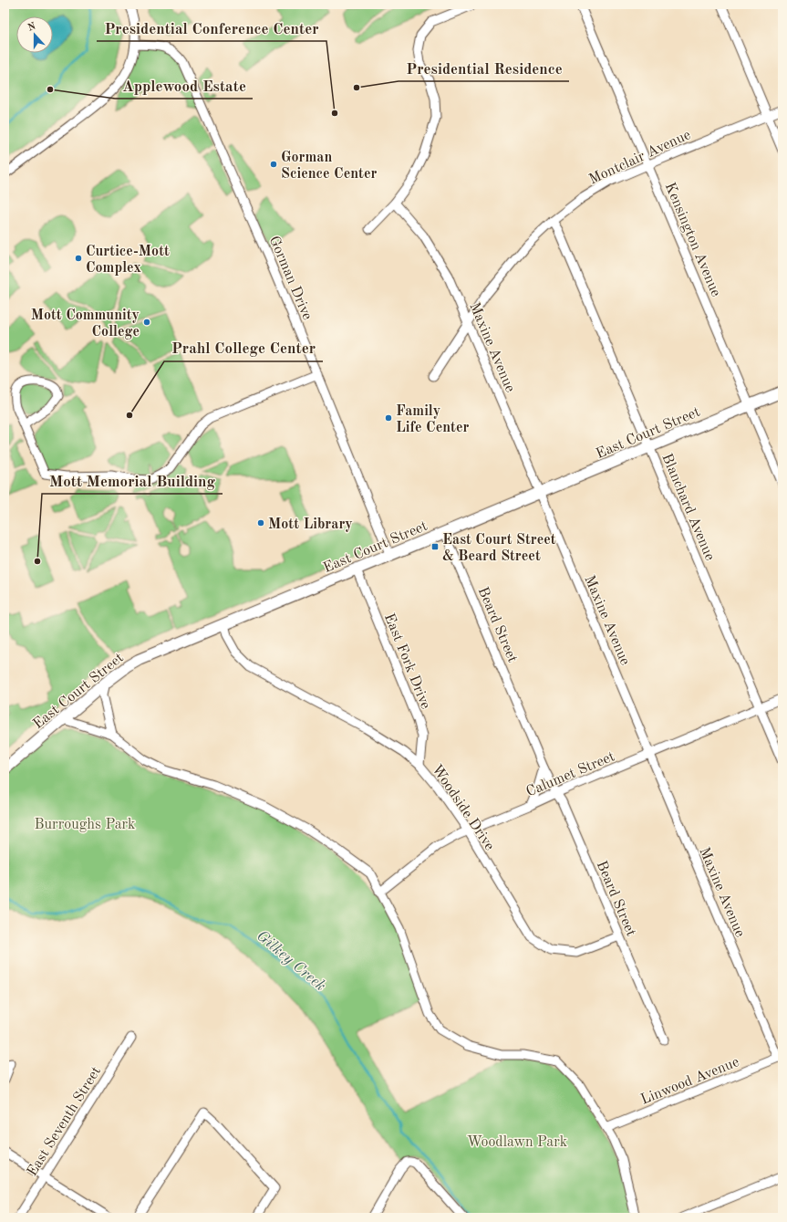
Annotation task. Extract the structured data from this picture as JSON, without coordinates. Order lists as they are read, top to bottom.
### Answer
{
  "streets": {
    "main road": ["East Court Street"],
    "street": [
      "Montclair Avenue",
      "Kensington Avenue",
      "Gorman Drive",
      "Maxine Avenue",
      "Blanchard Avenue",
      "Beard Street",
      "East Fork Drive",
      "Calumet Street",
      "Woodside Drive",
      "Linwood Avenue",
      "East Seventh Street"
    ]
  },
  "crossings": [
    ["Montclair Avenue", "Kensington Avenue"],
    ["Montclair Avenue", "Maxine Avenue"],
    ["Montclair Avenue", "Blanchard Avenue"],
    ["Kensington Avenue", "East Court Street"],
    ["Gorman Drive", "East Court Street"],
    ["Maxine Avenue", "East Court Street"],
    ["Maxine Avenue", "Calumet Street"],
    ["Maxine Avenue", "Linwood Avenue"],
    ["East Court Street", "Blanchard Avenue"],
    ["East Court Street", "Beard Street"],
    ["East Court Street", "East Fork Drive"],
    ["East Court Street", "Woodside Drive"],
    ["Blanchard Avenue", "Calumet Street"],
    ["Beard Street", "Calumet Street"],
    ["Beard Street", "Woodside Drive"],
    ["East Fork Drive", "Woodside Drive"],
    ["Calumet Street", "Woodside Drive"]
  ],
  "water": ["Gilkey Creek"],
  "parks": ["Burroughs Park", "Woodlawn Park"],
  "places": {
    "other": [
      "Presidential Residence",
      "Applewood Estate",
      "Presidential Conference Center",
      "Gorman Science Center",
      "Curtice-Mott Complex",
      "Mott Community College",
      "Prahl College Center",
      "Family Life Center",
      "Mott Library",
      "Mott Memorial Building"
    ],
    "transit": ["East Court Street & Beard Street"]
  },
  "north": "top"
}
